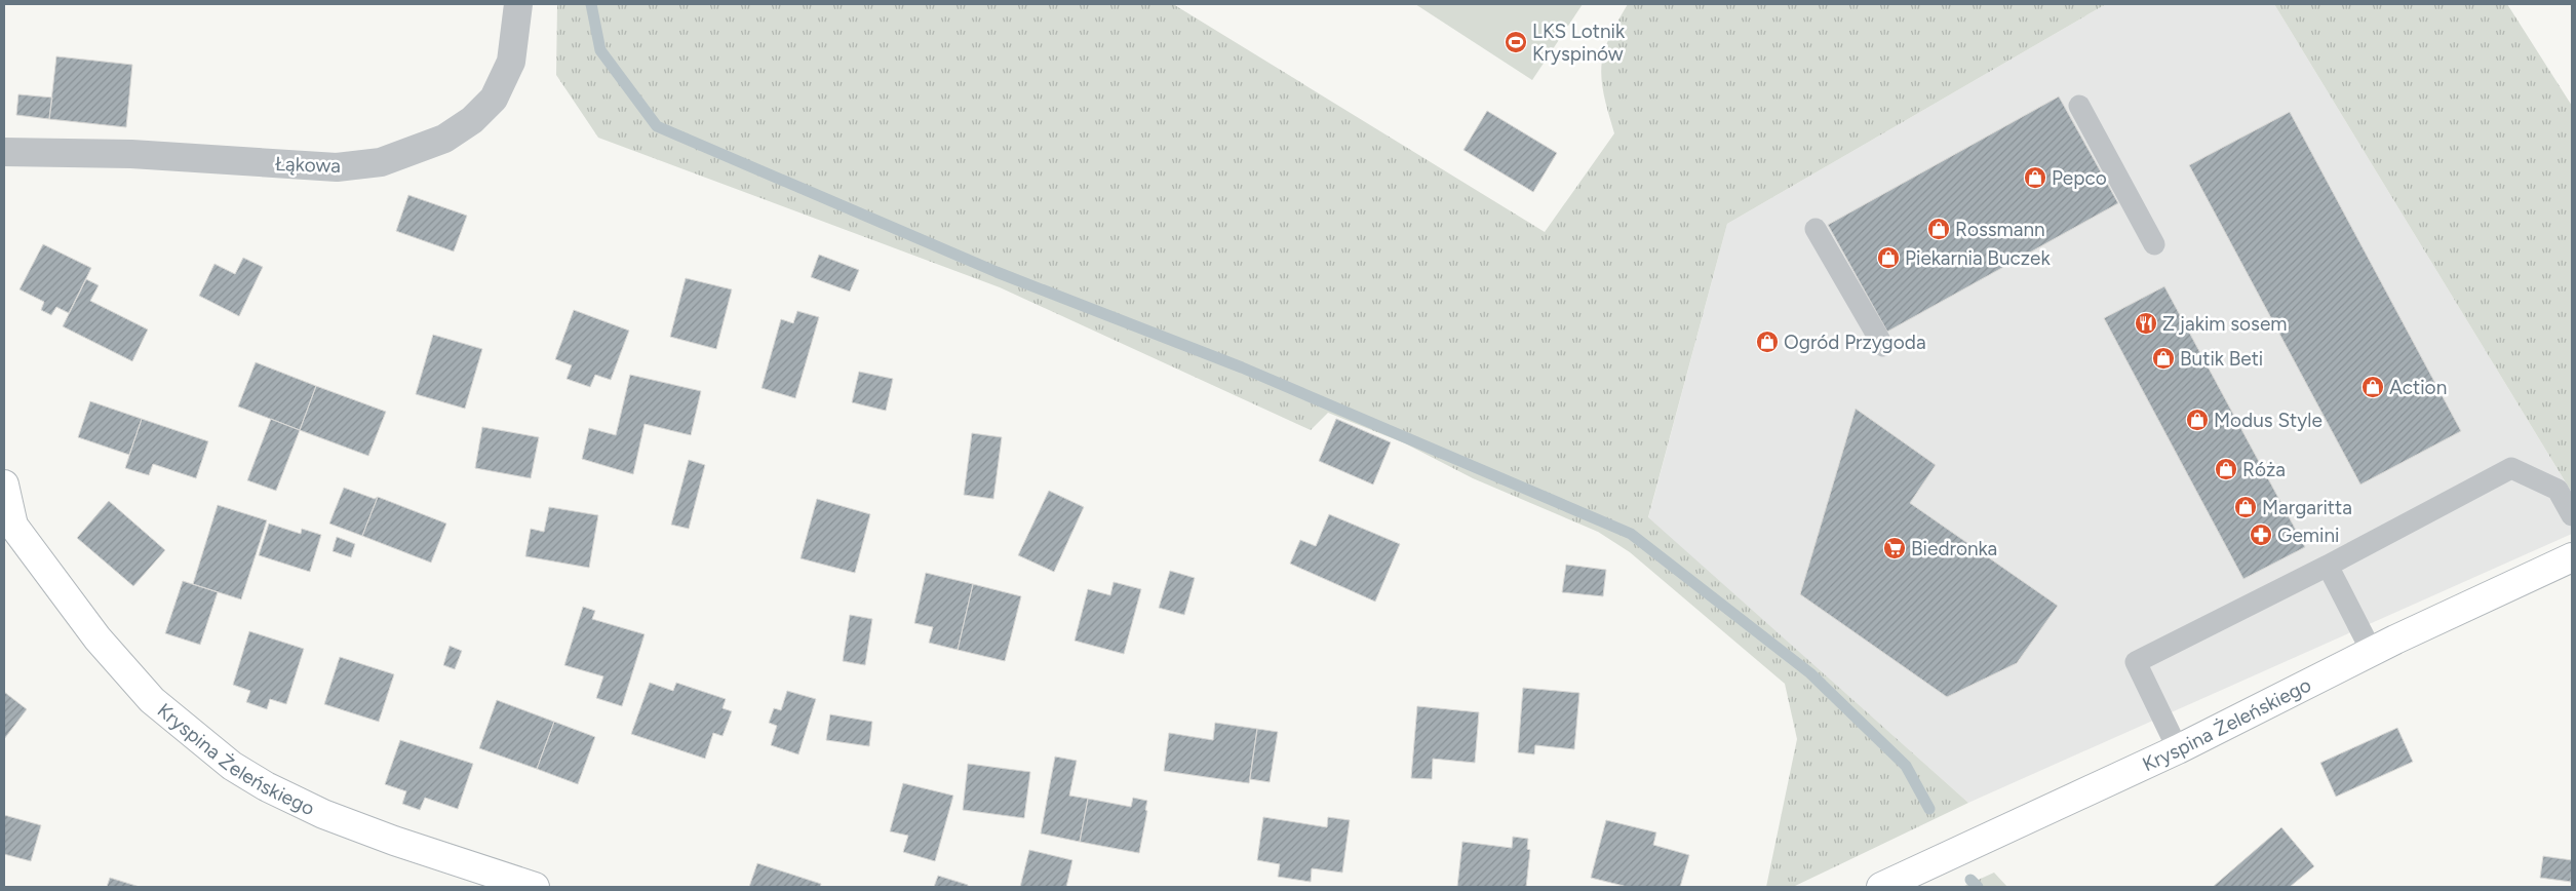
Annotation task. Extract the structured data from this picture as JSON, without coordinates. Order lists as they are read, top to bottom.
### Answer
{
  "streets": {
    "main road": ["Kryspina Żeleńskiego"],
    "street": ["Łąkowa"]
  },
  "places": {
    "sports": ["LKS Lotnik Kryspinów"],
    "shop": [
      "Pepco",
      "Rossmann",
      "Piekarnia Buczek",
      "Ogród Przygoda",
      "Butik Beti",
      "Action",
      "Modus Style",
      "Róża",
      "Margaritta"
    ],
    "restaurant": ["Z jakim sosem"],
    "pharmacy": ["Gemini"],
    "supermarket": ["Biedronka"]
  }
}
